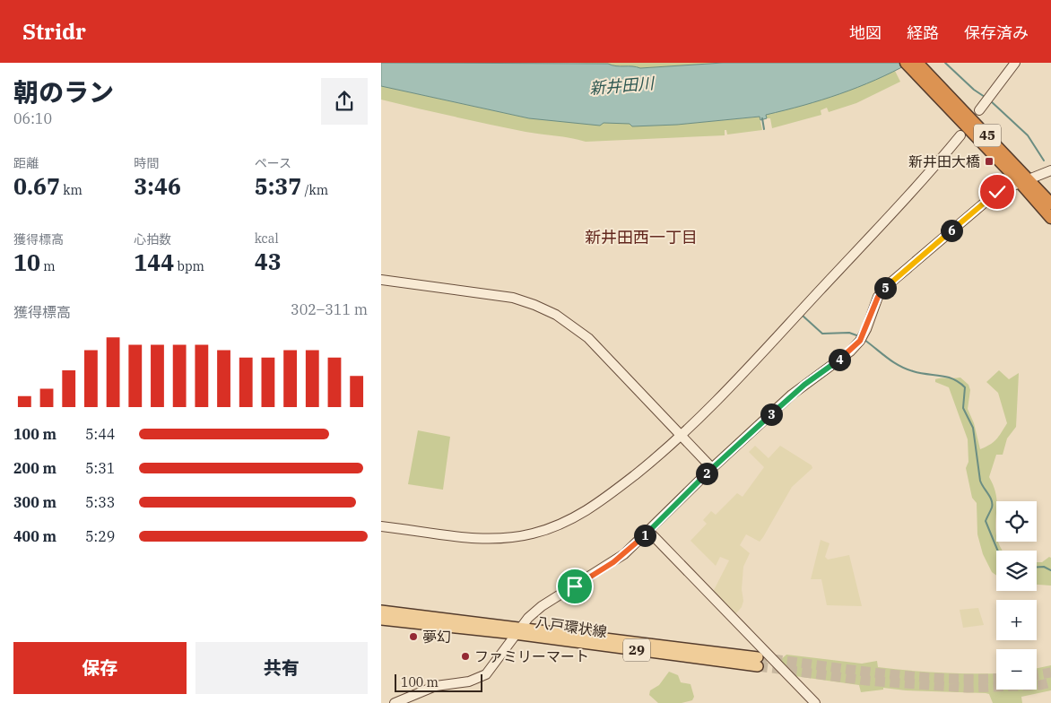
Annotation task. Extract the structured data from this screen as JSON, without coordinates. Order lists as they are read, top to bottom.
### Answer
{
  "streets": {
    "highway": ["45"],
    "main road": ["八戸環状線", "29"]
  },
  "districts": ["新井田西一丁目"],
  "water": ["新井田川"],
  "places": {
    "transit": ["新井田大橋"],
    "other": ["夢幻", "ファミリーマート"]
  },
  "scale_bar": "100 m",
  "page": {
    "header": "Stridr",
    "nav": ["地図", "経路", "保存済み"],
    "heading": ["朝のラン", "06:10"],
    "stats": [
      ["距離", "0.67 km"],
      ["時間", "3:46"],
      ["ペース", "5:37 /km"],
      ["獲得標高", "10 m"],
      ["心拍数", "144 bpm"],
      ["kcal", "43"]
    ],
    "pins": [
      "6",
      "5",
      "4",
      "3",
      "2",
      "1"
    ],
    "chart": ["獲得標高", "302–311 m"],
    "list": [
      {
        "name": "100 m",
        "note": "5:44"
      },
      {
        "name": "200 m",
        "note": "5:31"
      },
      {
        "name": "300 m",
        "note": "5:33"
      },
      {
        "name": "400 m",
        "note": "5:29"
      }
    ],
    "map_buttons": ["+", "−"],
    "buttons": ["保存", "共有"],
    "scale": "100 m"
  }
}
